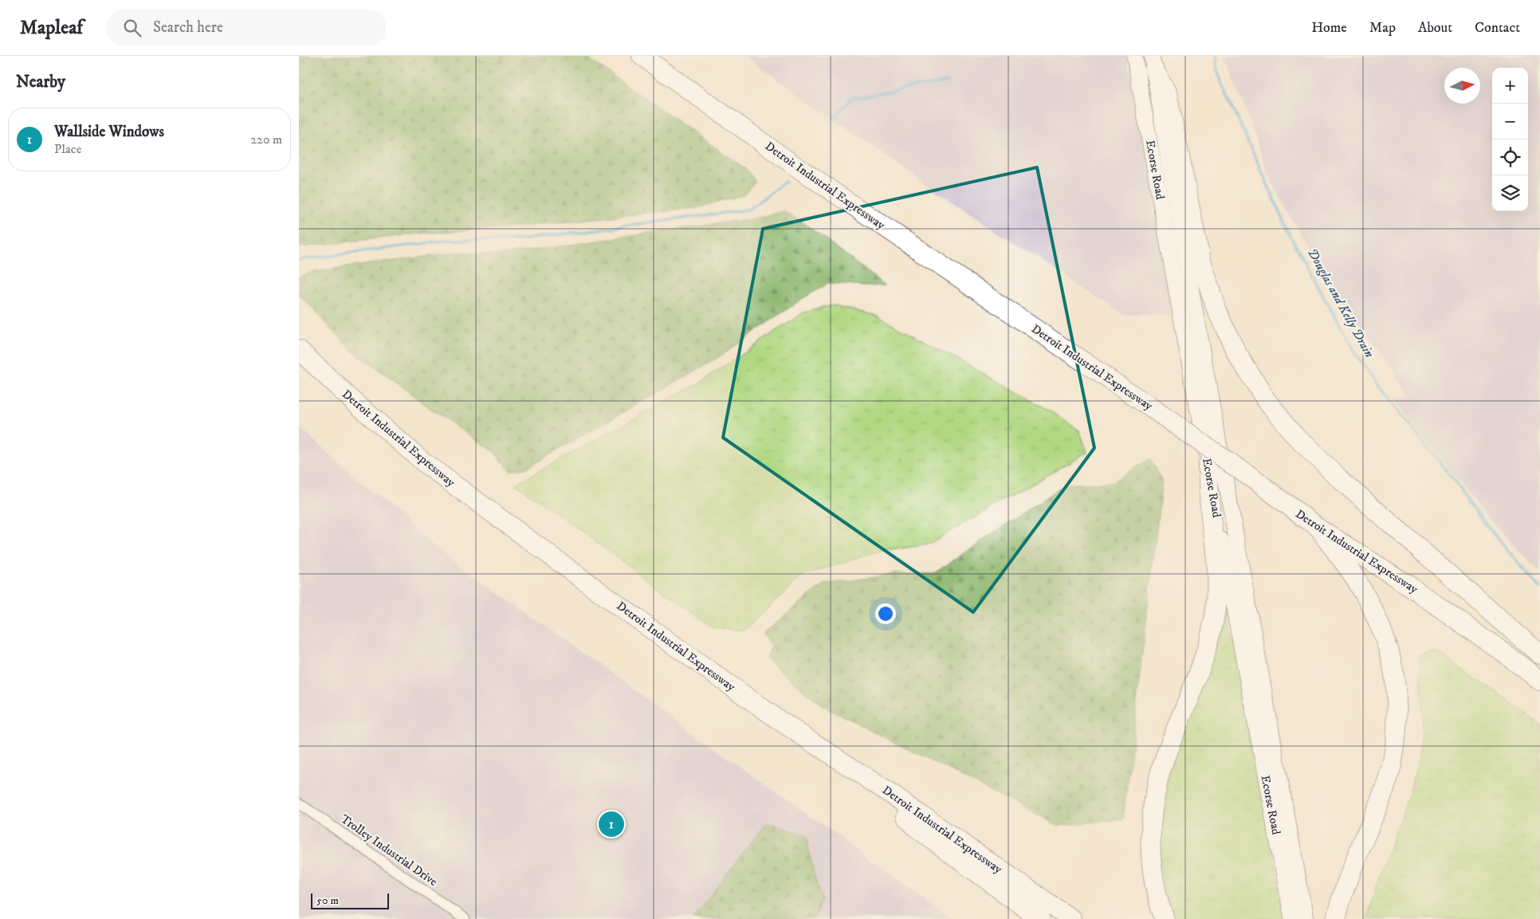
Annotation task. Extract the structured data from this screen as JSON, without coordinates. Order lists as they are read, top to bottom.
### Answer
{
  "streets": {
    "highway": ["Detroit Industrial Expressway"],
    "main road": ["Ecorse Road"],
    "street": ["Trolley Industrial Drive"]
  },
  "water": ["Douglas and Kelly Drain"],
  "scale_bar": "50 m",
  "north": "right",
  "page": {
    "header": "Mapleaf",
    "search": "Search here",
    "nav": [
      "Home",
      "Map",
      "About",
      "Contact"
    ],
    "heading": "Nearby",
    "map_buttons": ["+", "−"],
    "list": [
      {
        "mark": "1",
        "name": "Wallside Windows",
        "note": "Place",
        "value": "220 m"
      }
    ],
    "pins": "1",
    "scale": "50 m"
  }
}
